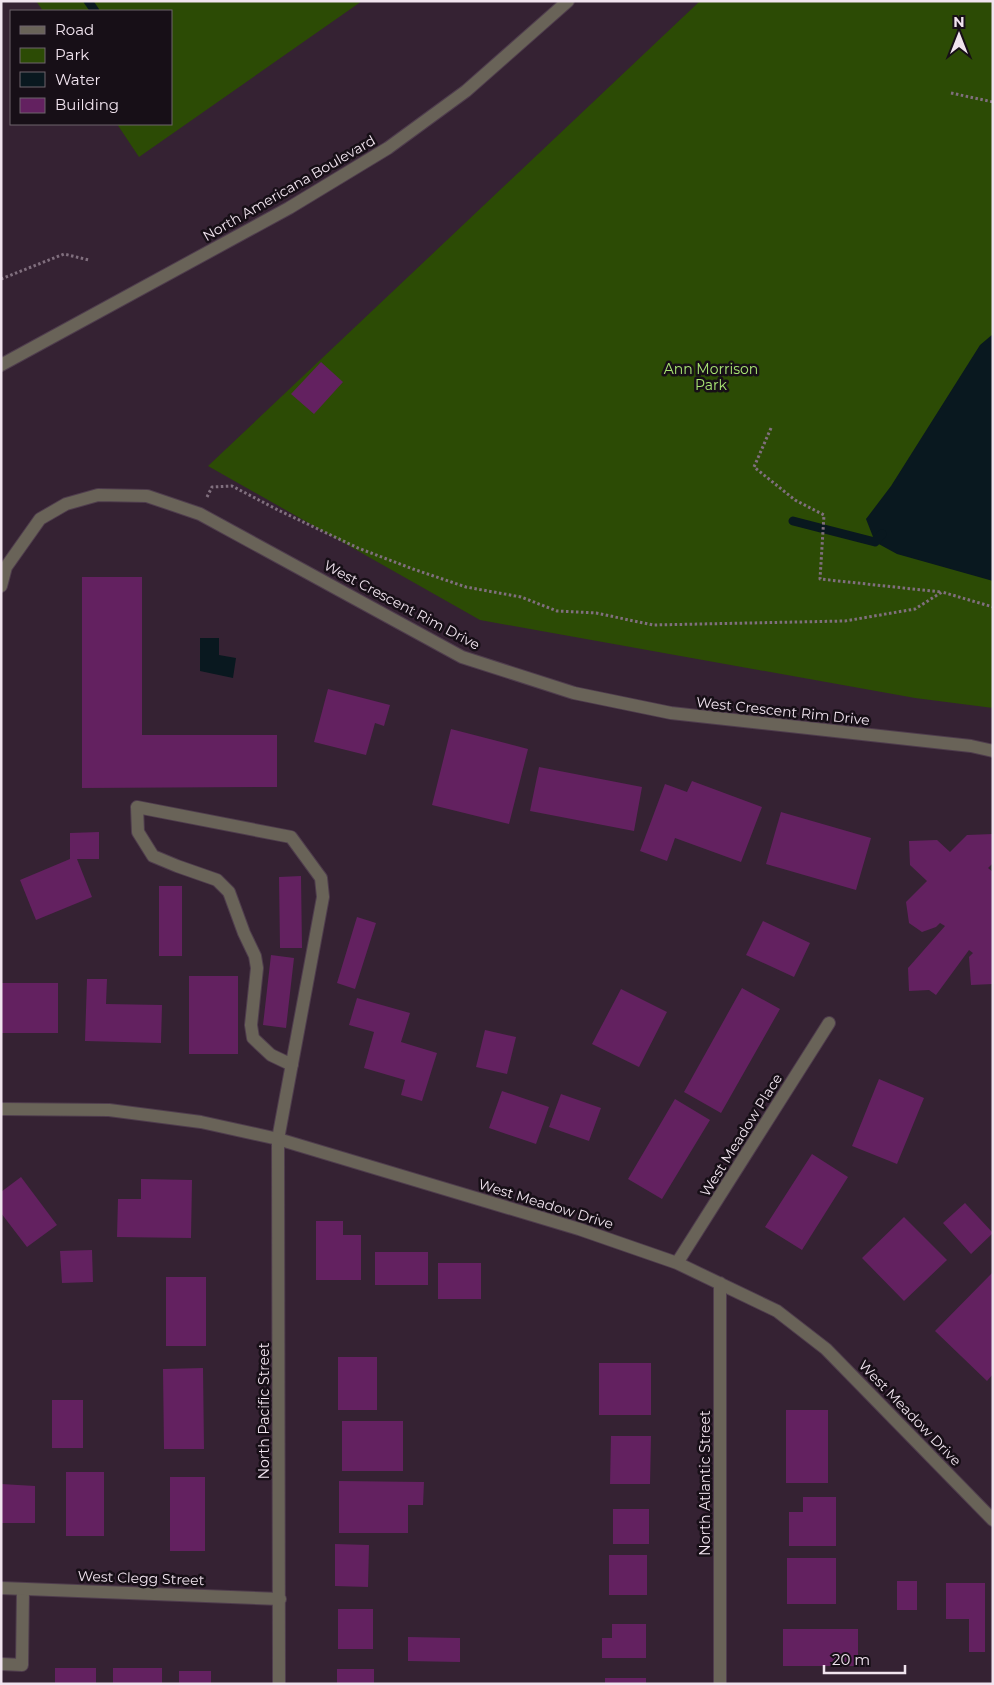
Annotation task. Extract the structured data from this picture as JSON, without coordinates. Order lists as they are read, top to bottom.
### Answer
{
  "streets": {
    "street": [
      "North Americana Boulevard",
      "West Crescent Rim Drive",
      "West Meadow Place",
      "West Meadow Drive",
      "North Pacific Street",
      "North Atlantic Street",
      "West Clegg Street"
    ]
  },
  "crossings": [
    ["West Meadow Place", "West Meadow Drive"],
    ["West Meadow Drive", "North Pacific Street"],
    ["West Meadow Drive", "North Atlantic Street"],
    ["North Pacific Street", "West Clegg Street"]
  ],
  "parks": ["Ann Morrison Park"],
  "legend": [
    "Road",
    "Park",
    "Water",
    "Building"
  ],
  "scale_bar": "20 m",
  "north": "top"
}
